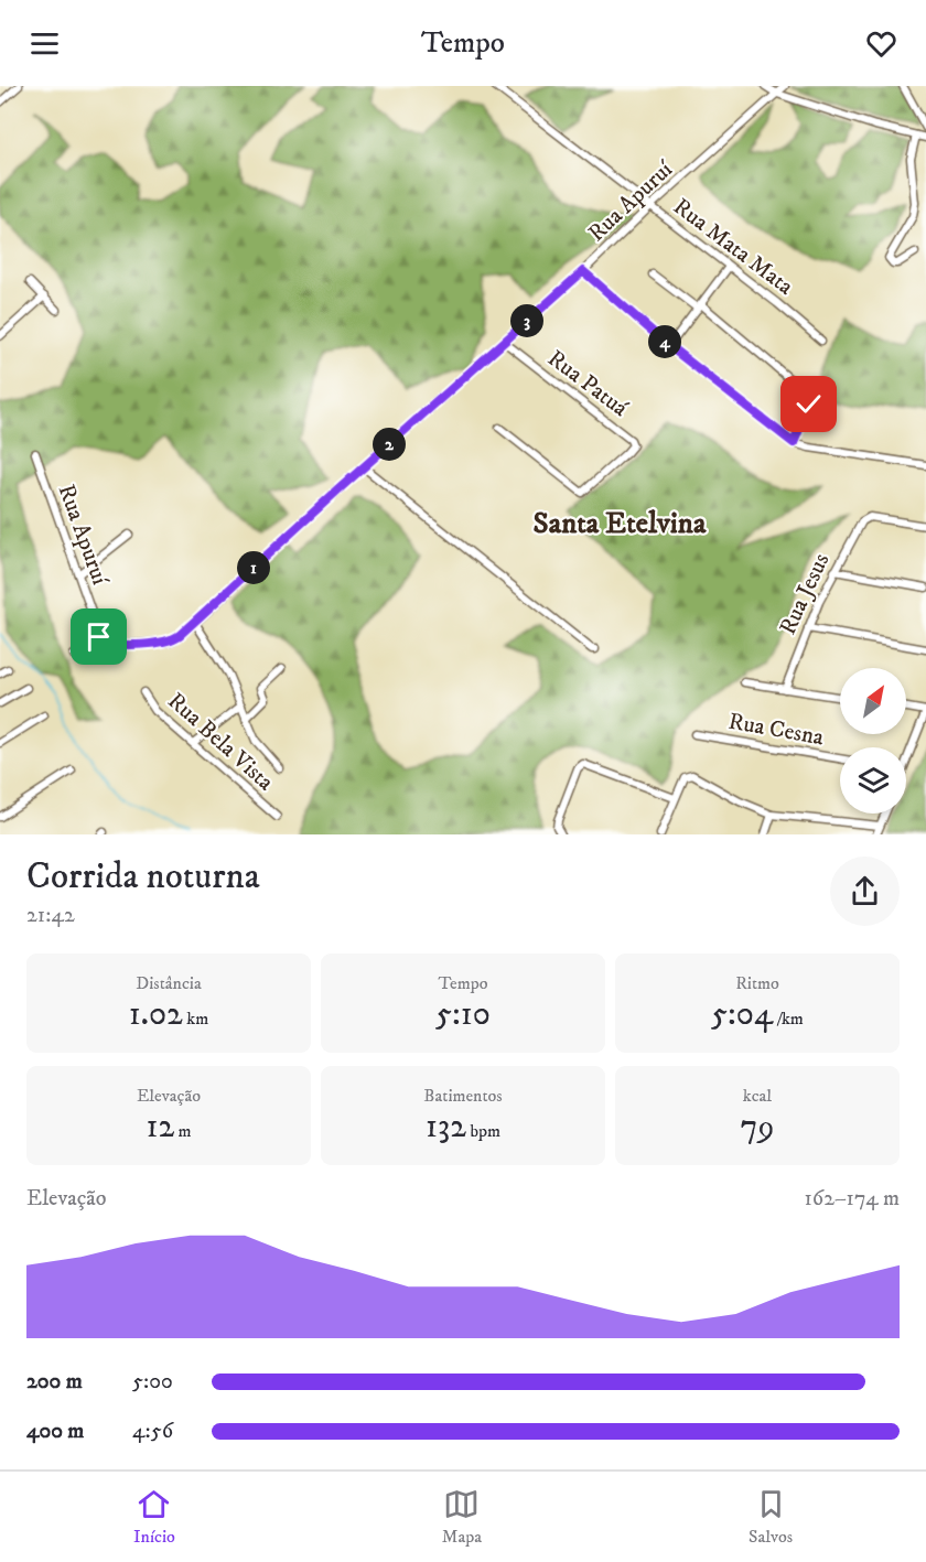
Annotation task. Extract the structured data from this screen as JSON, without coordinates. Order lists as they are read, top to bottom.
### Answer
{
  "streets": {
    "street": [
      "Rua Apuruí",
      "Rua Mata Mata",
      "Rua Patuá",
      "Rua Jesus",
      "Rua Cesna",
      "Rua Bela Vista"
    ]
  },
  "crossings": [
    ["Rua Apuruí", "Rua Mata Mata"],
    ["Rua Apuruí", "Rua Patuá"],
    ["Rua Apuruí", "Rua Bela Vista"]
  ],
  "districts": ["Santa Etelvina"],
  "north": "top right",
  "page": {
    "header": "Tempo",
    "pins": [
      "3",
      "4",
      "2",
      "1"
    ],
    "heading": ["Corrida noturna", "21:42"],
    "stats": [
      ["Distância", "1.02 km"],
      ["Tempo", "5:10"],
      ["Ritmo", "5:04 /km"],
      ["Elevação", "12 m"],
      ["Batimentos", "132 bpm"],
      ["kcal", "79"]
    ],
    "chart": ["Elevação", "162–174 m"],
    "list": [
      {
        "name": "200 m",
        "note": "5:00"
      },
      {
        "name": "400 m",
        "note": "4:56"
      }
    ],
    "tabs": ["Início", "Mapa", "Salvos"]
  }
}
